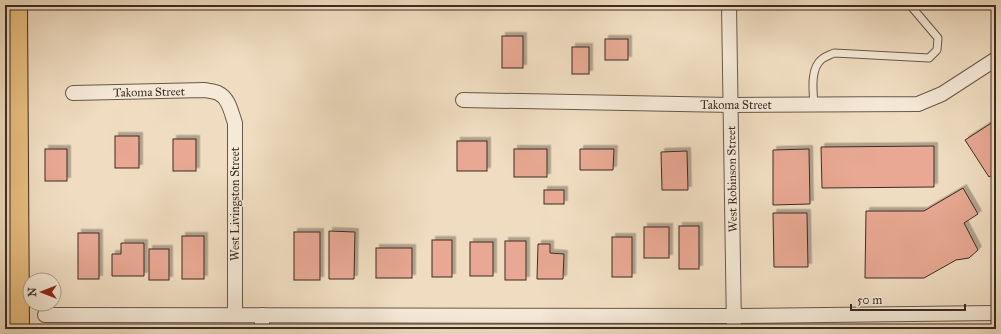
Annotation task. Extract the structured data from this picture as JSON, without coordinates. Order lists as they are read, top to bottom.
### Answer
{
  "streets": {
    "street": ["Takoma Street", "West Robinson Street", "West Livingston Street"]
  },
  "crossings": [
    ["Takoma Street", "West Robinson Street"],
    ["Takoma Street", "West Livingston Street"]
  ],
  "scale_bar": "50 m",
  "north": "left"
}
